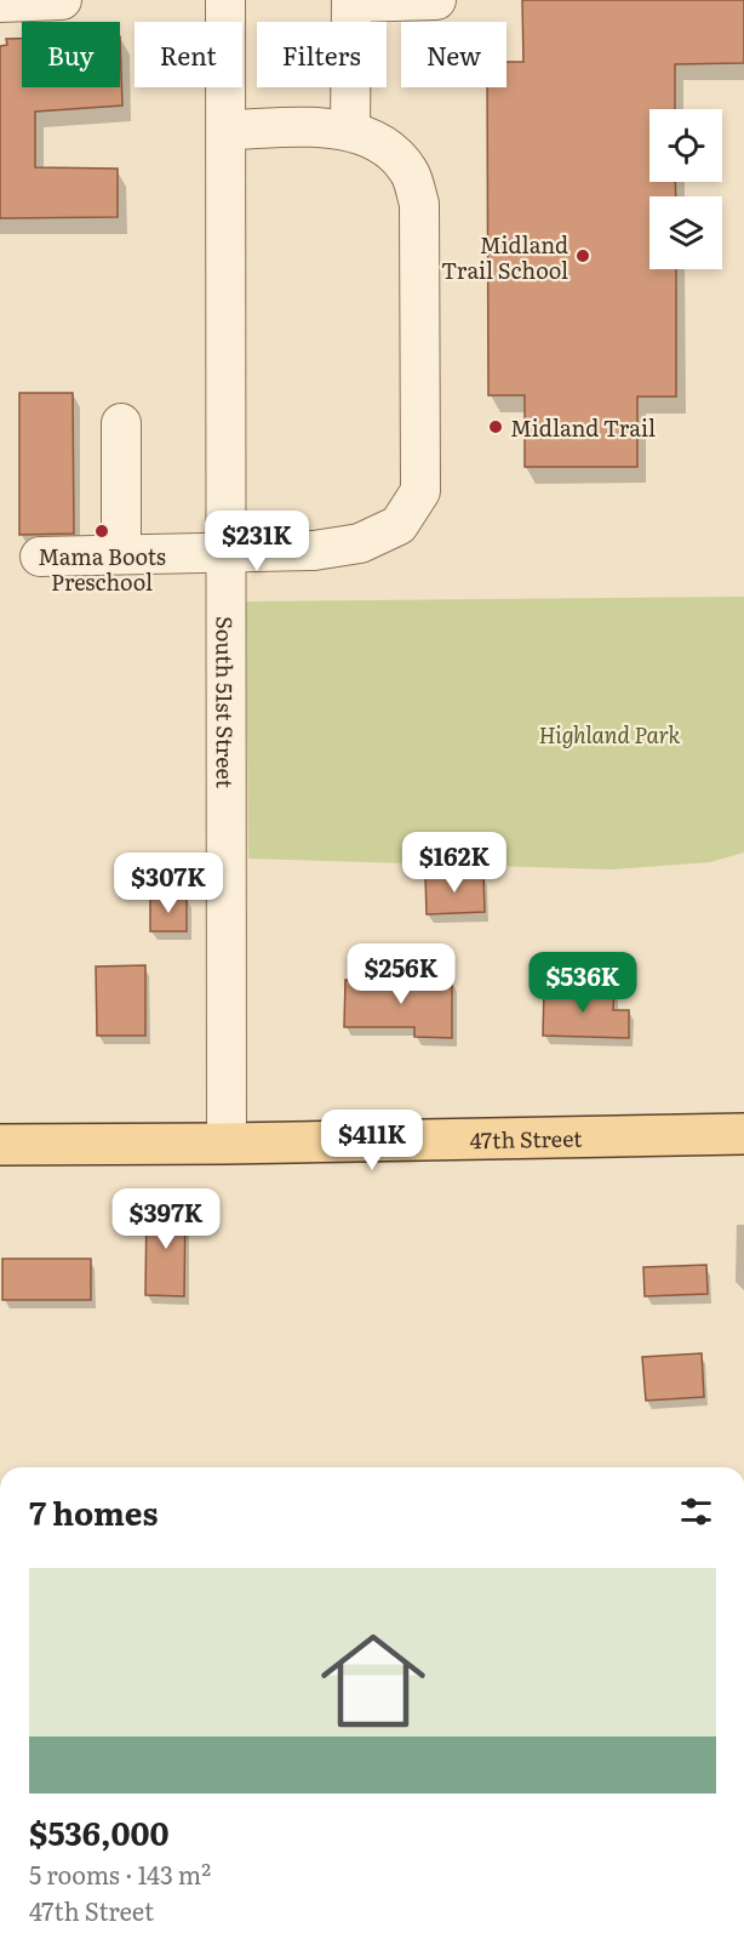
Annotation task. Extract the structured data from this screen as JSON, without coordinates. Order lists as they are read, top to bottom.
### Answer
{
  "streets": {
    "main road": ["47th Street"],
    "street": ["South 51st Street"]
  },
  "crossings": [
    ["South 51st Street", "47th Street"]
  ],
  "parks": ["Highland Park"],
  "places": ["Midland Trail School", "Midland Trail", "Mama Boots Preschool"],
  "page": {
    "chip": [
      "Buy",
      "Rent",
      "Filters",
      "New"
    ],
    "price": [
      "$231K",
      "$162K",
      "$307K",
      "$256K",
      "$536K",
      "$411K",
      "$397K"
    ],
    "heading": "7 homes",
    "list": [
      {
        "name": "$536,000",
        "note": "5 rooms · 143 m² · 47th Street"
      }
    ]
  }
}
